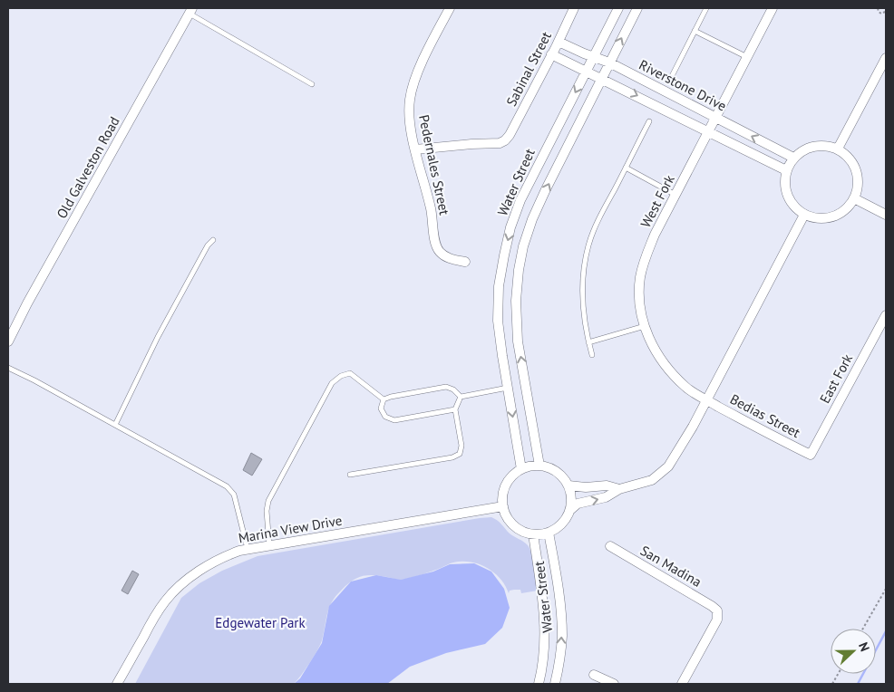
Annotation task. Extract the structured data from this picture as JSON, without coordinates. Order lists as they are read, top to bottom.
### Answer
{
  "streets": {
    "street": [
      "Sabinal Street",
      "Riverstone Drive",
      "Pedernales Street",
      "Old Galveston Road",
      "Water Street",
      "West Fork",
      "East Fork",
      "Bedias Street",
      "Marina View Drive",
      "San Madina"
    ]
  },
  "crossings": [
    ["Sabinal Street", "Riverstone Drive"],
    ["Sabinal Street", "Pedernales Street"],
    ["Riverstone Drive", "Water Street"],
    ["Riverstone Drive", "West Fork"],
    ["Water Street", "Marina View Drive"],
    ["West Fork", "Bedias Street"],
    ["East Fork", "Bedias Street"]
  ],
  "parks": ["Edgewater Park"],
  "north": "right"
}
